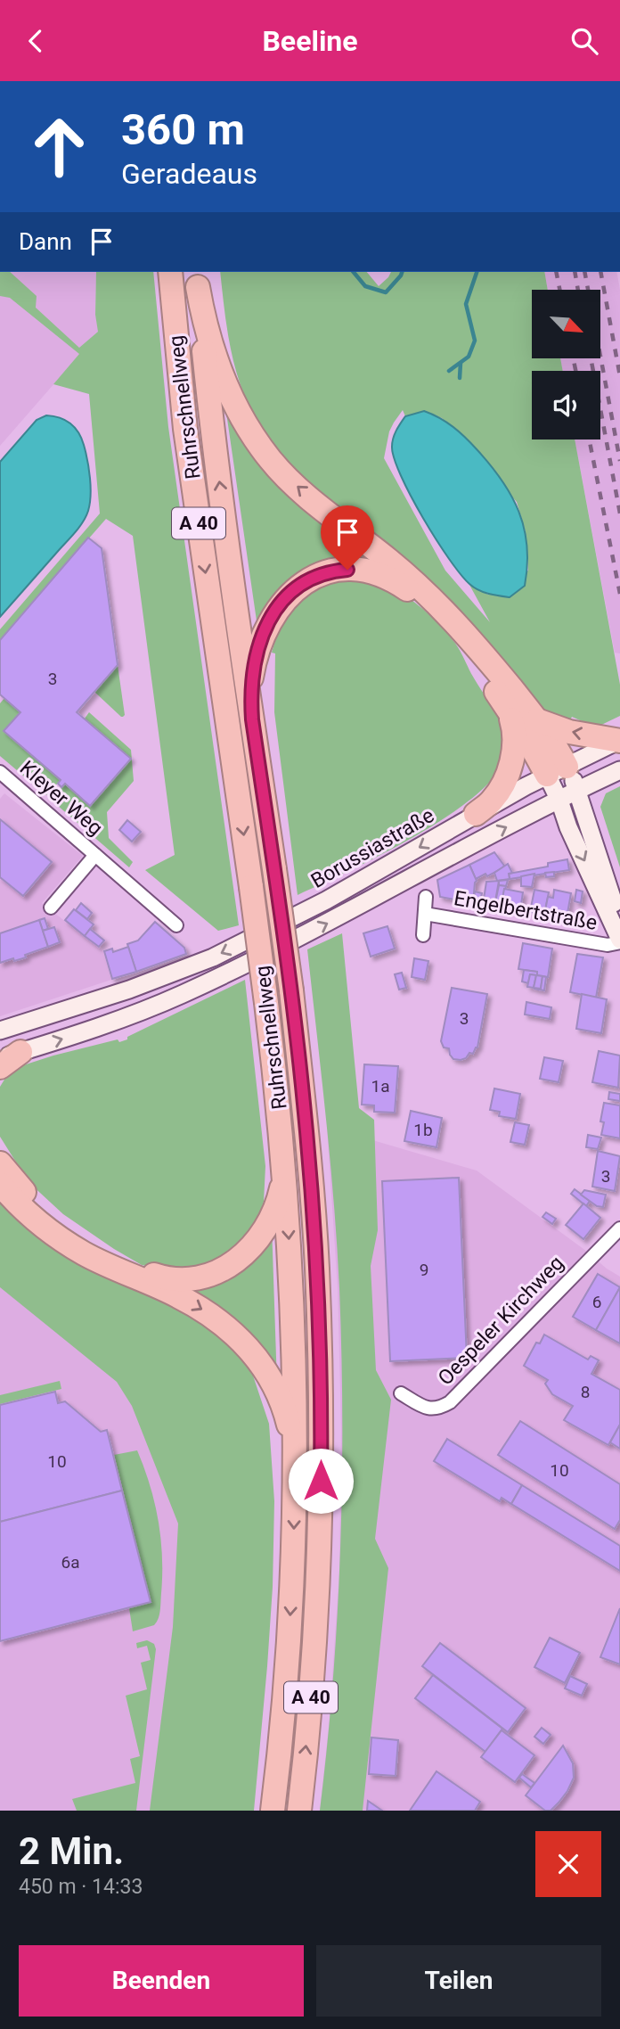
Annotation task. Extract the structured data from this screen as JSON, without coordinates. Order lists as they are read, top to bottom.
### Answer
{
  "streets": {
    "highway": ["Ruhrschnellweg", "A 40"],
    "main road": ["Borussiastraße"],
    "street": ["Kleyer Weg", "Engelbertstraße", "Oespeler Kirchweg"]
  },
  "house_numbers": [
    "3",
    "3",
    "1a",
    "1b",
    "3",
    "9",
    "6",
    "8",
    "10",
    "10",
    "6a"
  ],
  "north": "bottom right",
  "page": {
    "header": "Beeline",
    "turn": ["360 m", "Geradeaus"],
    "then": "Dann",
    "heading": ["2 Min.", "450 m · 14:33"],
    "buttons": ["Beenden", "Teilen"]
  }
}
